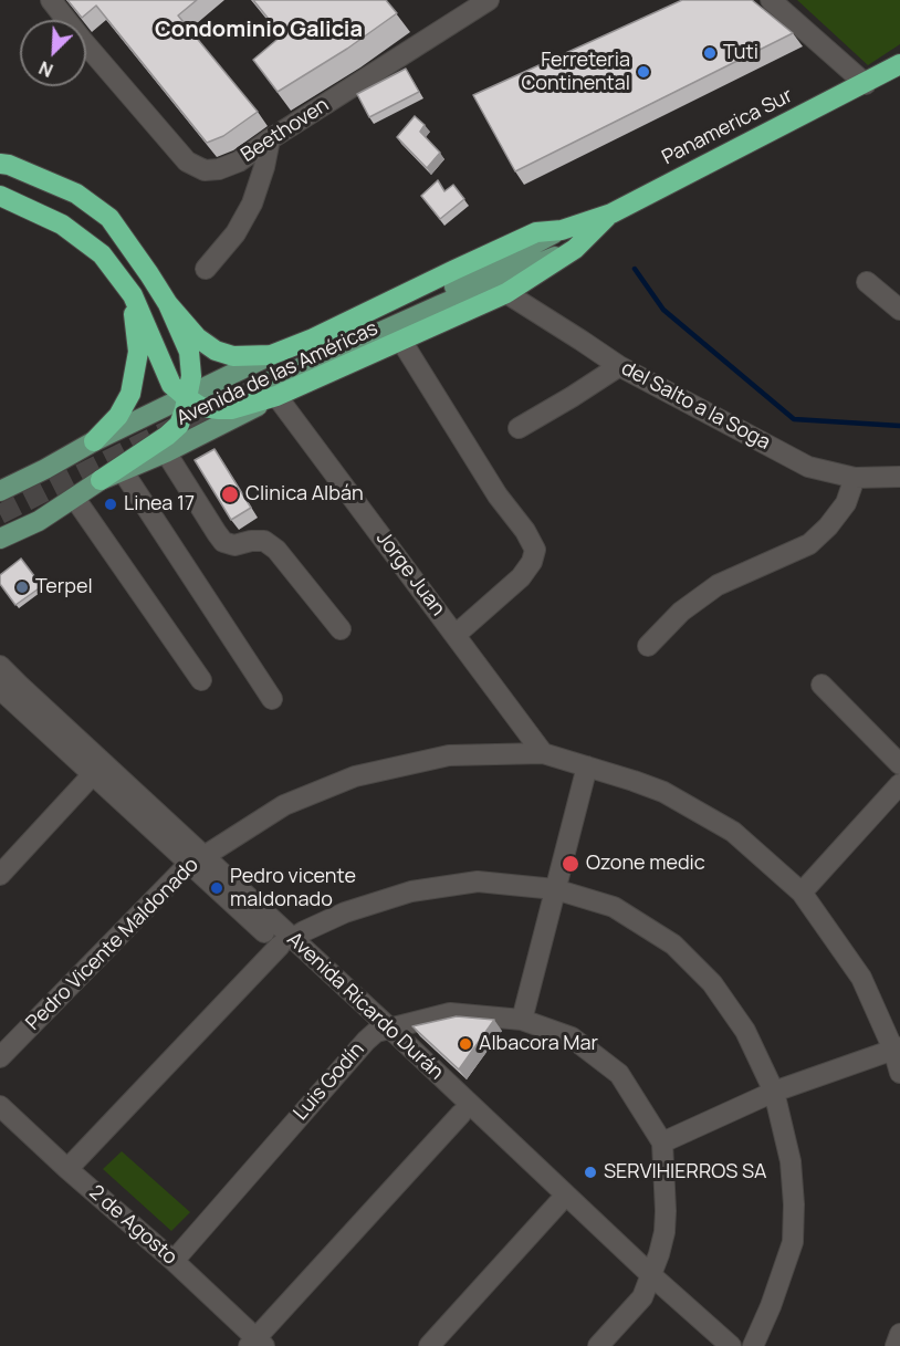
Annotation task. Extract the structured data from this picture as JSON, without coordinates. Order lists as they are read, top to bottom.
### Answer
{
  "streets": {
    "highway": ["Panamerica Sur", "Avenida de las Américas"],
    "street": [
      "Beethoven",
      "del Salto a la Soga",
      "Jorge Juan",
      "Pedro Vicente Maldonado",
      "Avenida Ricardo Durán",
      "Luis Godín",
      "2 de Agosto"
    ]
  },
  "crossings": [
    ["Panamerica Sur", "Avenida de las Américas"],
    ["Avenida de las Américas", "del Salto a la Soga"],
    ["Avenida de las Américas", "Jorge Juan"],
    ["Jorge Juan", "Pedro Vicente Maldonado"],
    ["Pedro Vicente Maldonado", "Avenida Ricardo Durán"],
    ["Avenida Ricardo Durán", "Luis Godín"],
    ["Luis Godín", "2 de Agosto"]
  ],
  "districts": ["Condominio Galicia"],
  "places": [
    "Tuti",
    "Ferreteria Continental",
    "Clinica Albán",
    "Linea 17",
    "Terpel",
    "Ozone medic",
    "Pedro vicente maldonado",
    "Albacora Mar",
    "SERVIHIERROS SA"
  ],
  "north": "bottom left"
}
